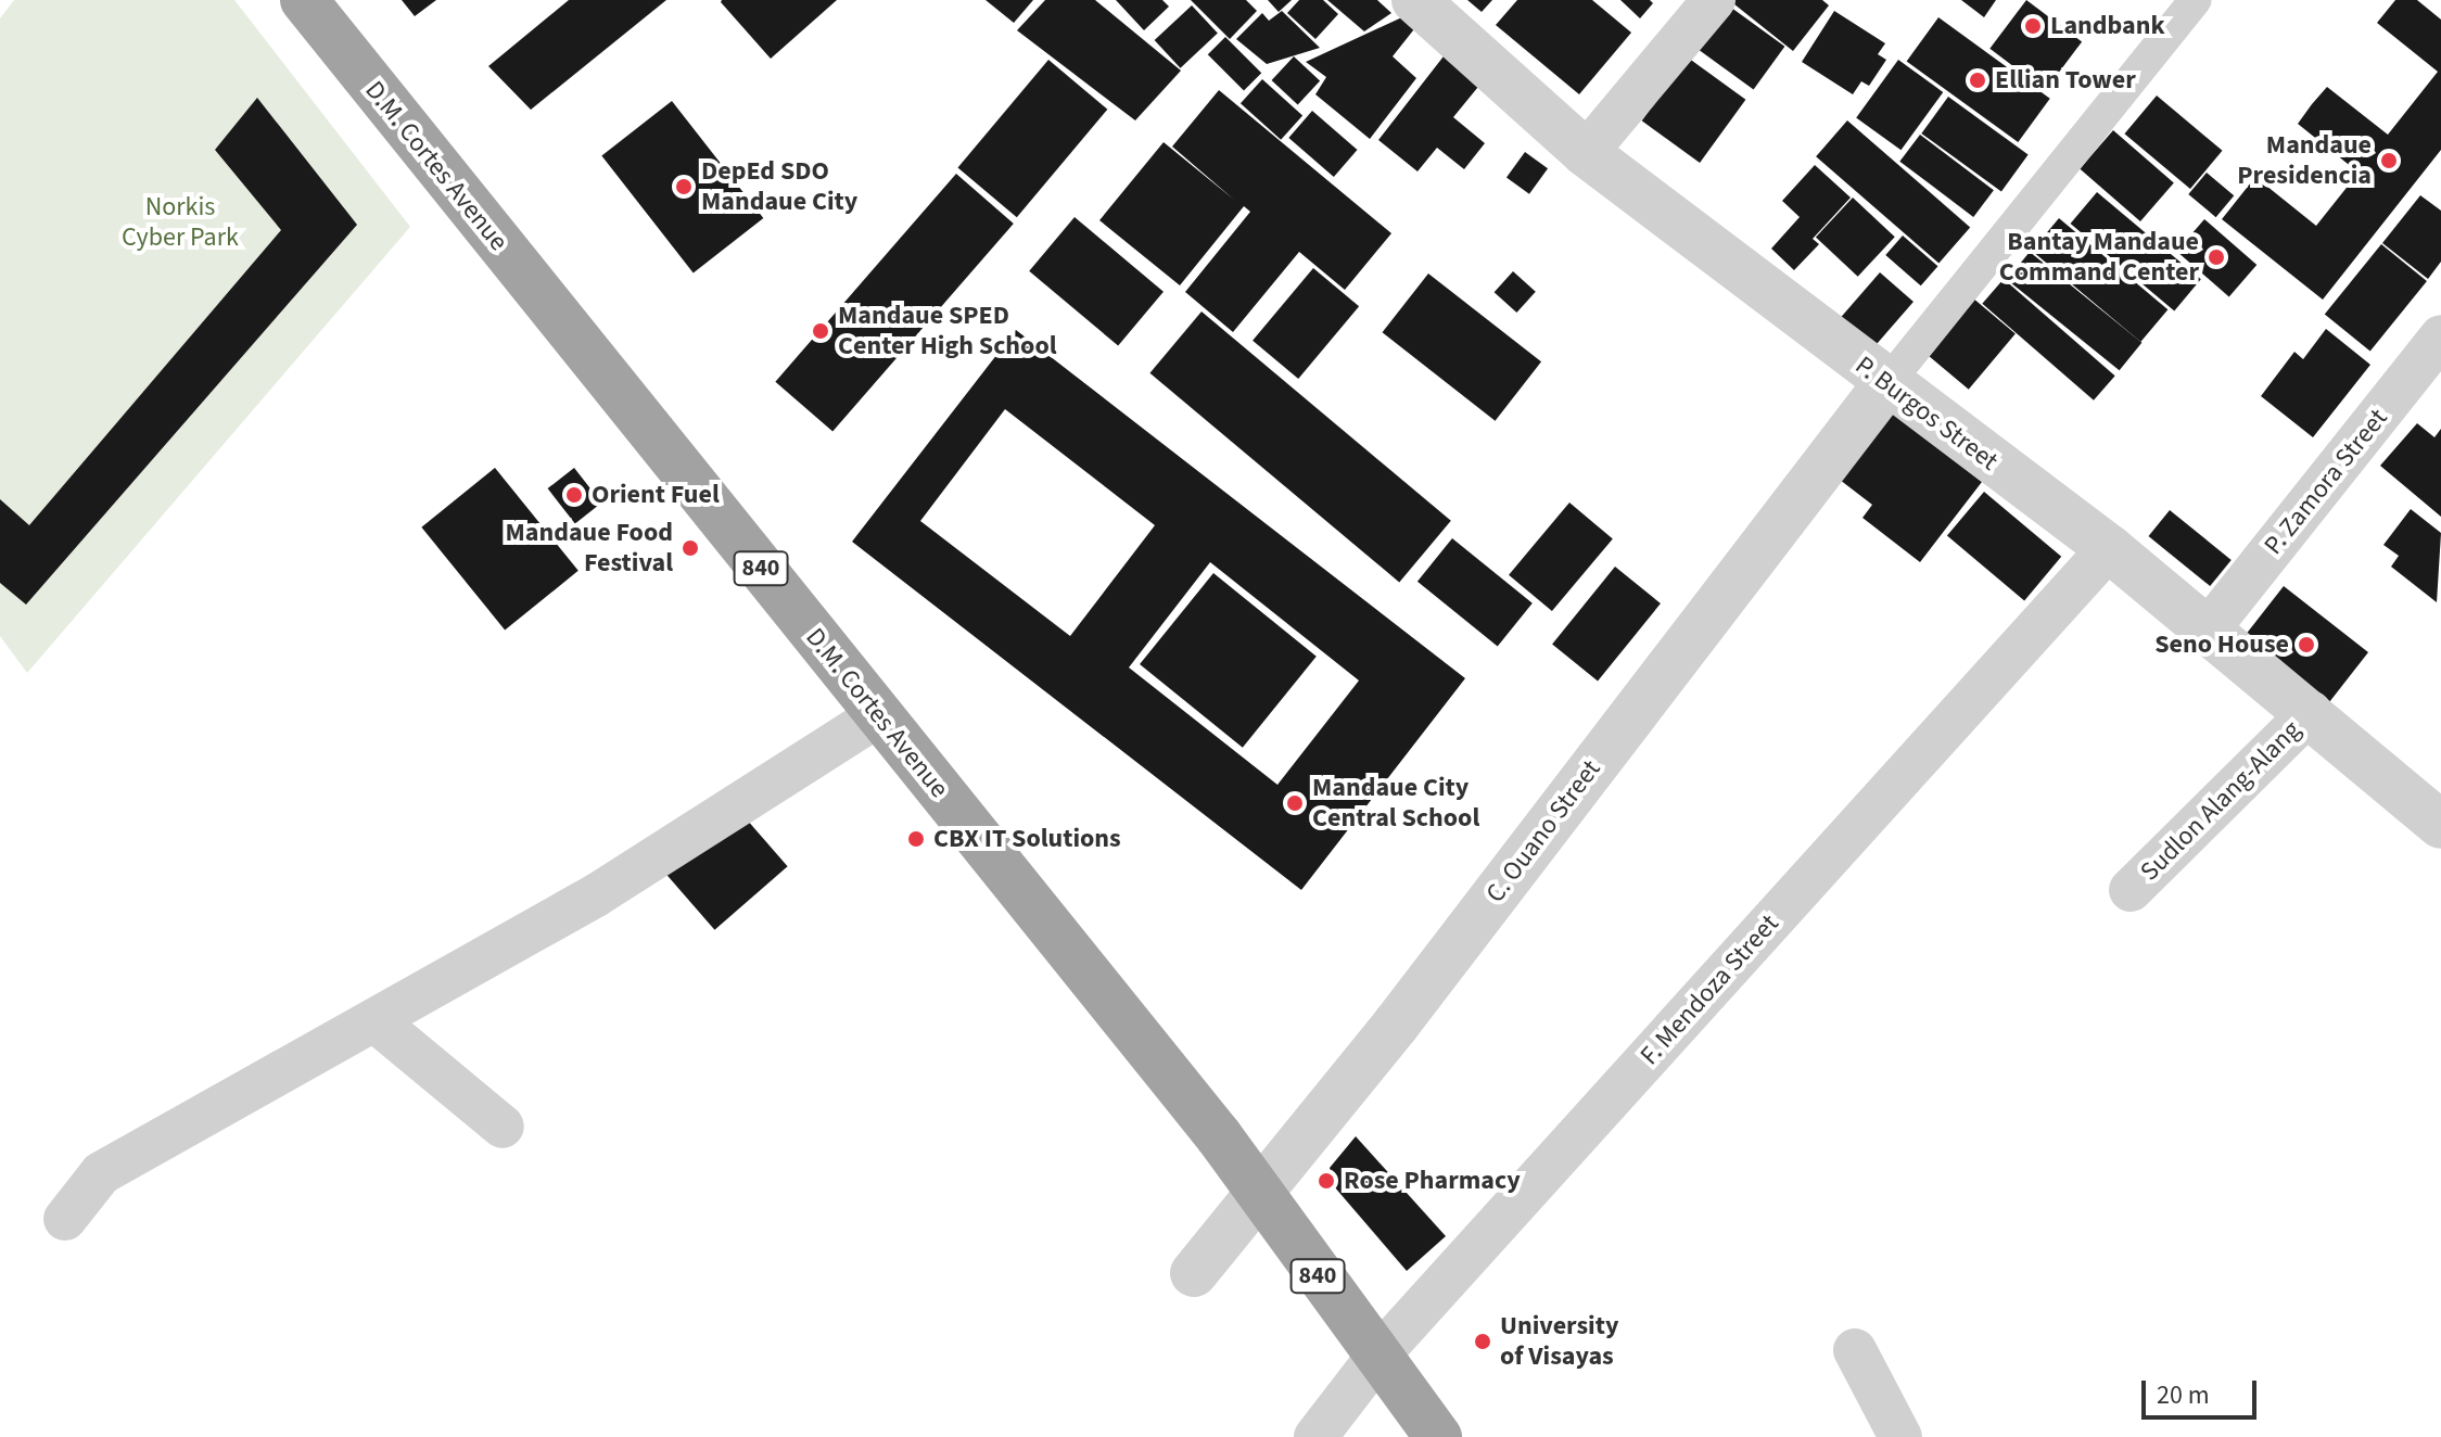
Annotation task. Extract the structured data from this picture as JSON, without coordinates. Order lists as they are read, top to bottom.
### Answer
{
  "streets": {
    "highway": ["D.M. Cortes Avenue", "840"],
    "street": [
      "P. Burgos Street",
      "P. Zamora Street",
      "Sudlon Alang-Alang",
      "C. Ouano Street",
      "F. Mendoza Street"
    ]
  },
  "crossings": [
    ["D.M. Cortes Avenue", "C. Ouano Street"],
    ["D.M. Cortes Avenue", "F. Mendoza Street"],
    ["P. Burgos Street", "P. Zamora Street"],
    ["P. Burgos Street", "Sudlon Alang-Alang"],
    ["P. Burgos Street", "C. Ouano Street"],
    ["P. Burgos Street", "F. Mendoza Street"]
  ],
  "parks": ["Norkis Cyber Park"],
  "places": [
    "Landbank",
    "Ellian Tower",
    "Mandaue Presidencia",
    "DepEd SDO Mandaue City",
    "Bantay Mandaue Command Center",
    "Mandaue SPED Center High School",
    "Orient Fuel",
    "Mandaue Food Festival",
    "Seno House",
    "Mandaue City Central School",
    "CBX IT Solutions",
    "Rose Pharmacy",
    "University of Visayas"
  ],
  "scale_bar": "20 m"
}
